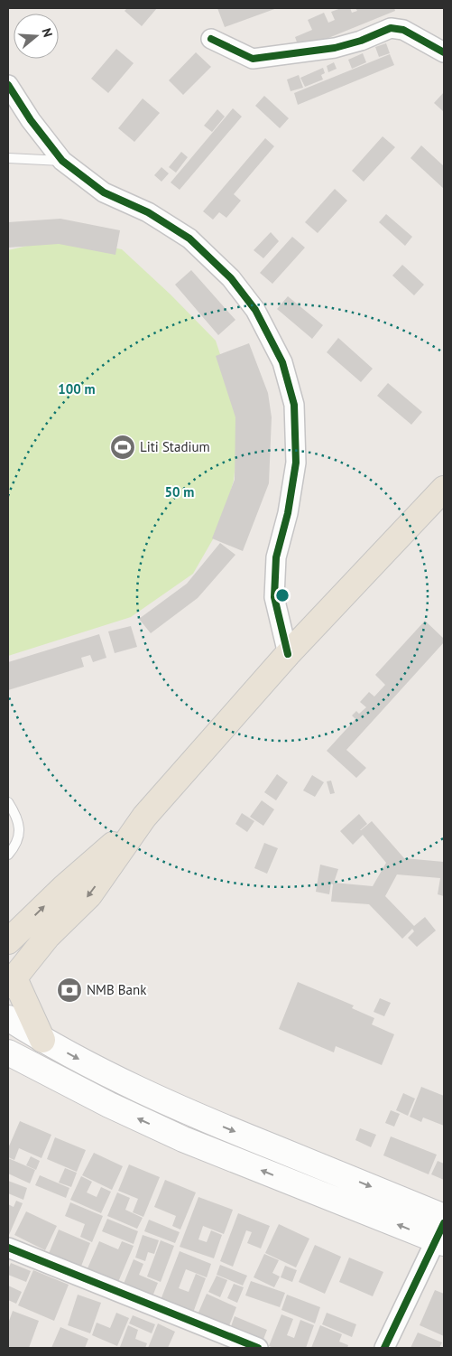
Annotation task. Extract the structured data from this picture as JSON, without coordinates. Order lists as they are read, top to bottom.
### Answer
{
  "places": {
    "sports": ["Liti Stadium"],
    "bank": ["NMB Bank"]
  },
  "north": "right",
  "rings": ["100 m", "50 m"]
}
